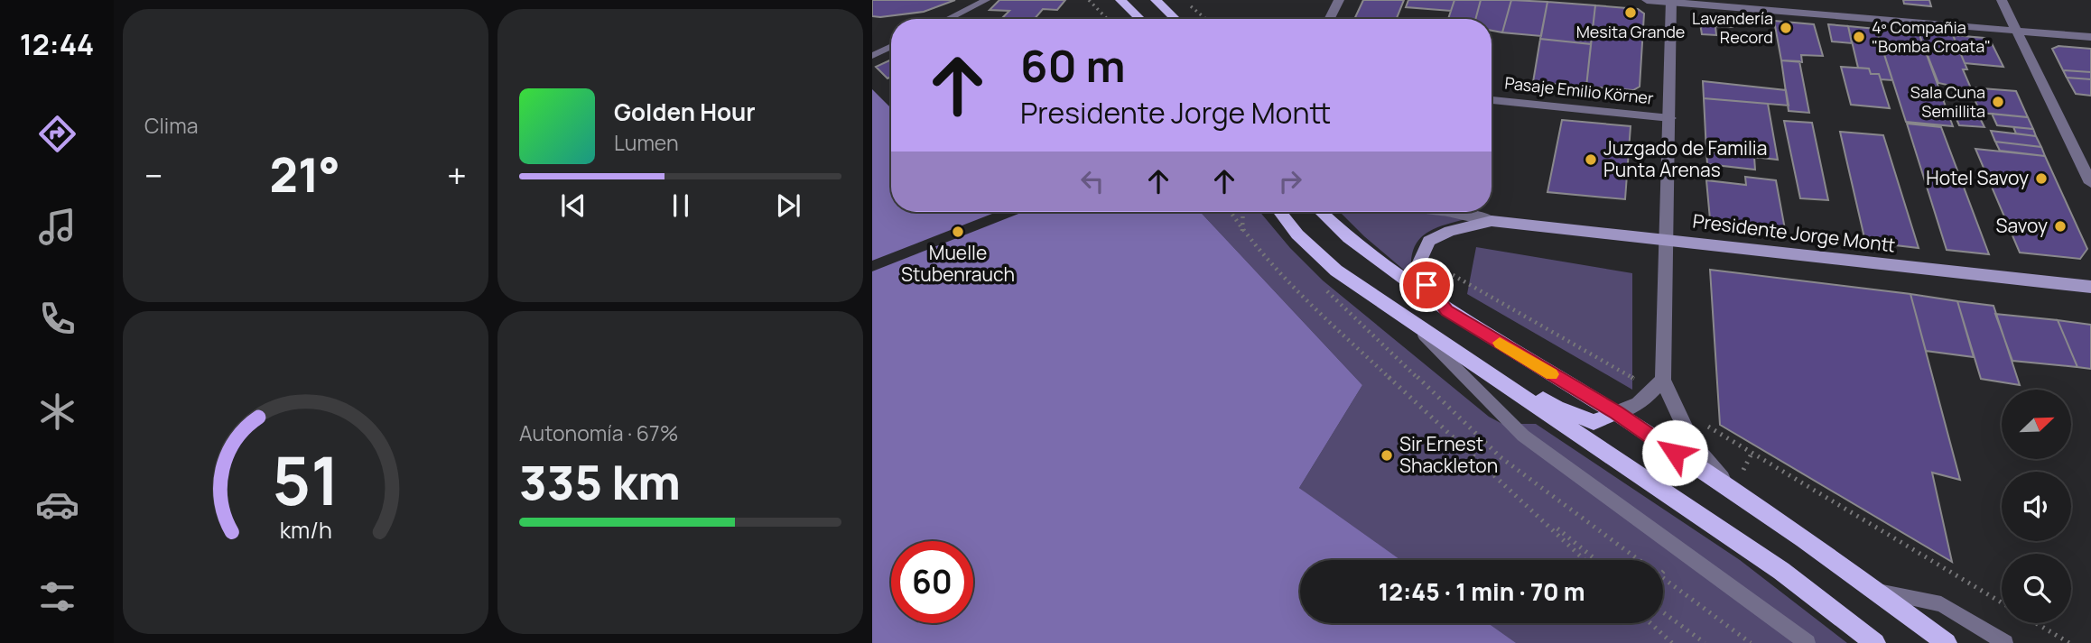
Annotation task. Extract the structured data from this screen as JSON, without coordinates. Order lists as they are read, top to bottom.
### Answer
{
  "streets": {
    "main road": ["Presidente Jorge Montt"],
    "street": ["Pasaje Emilio Körner"]
  },
  "places": [
    "Mesita Grande",
    "Lavandería Record",
    "4º Compañia \"Bomba Croata\"",
    "Sala Cuna Semillita",
    "Juzgado de Familia Punta Arenas",
    "Hotel Savoy",
    "Savoy",
    "Muelle Stubenrauch",
    "Sir Ernest Shackleton"
  ],
  "north": "top right",
  "page": {
    "tabs": "12:44",
    "tile": [
      "Clima",
      ["Autonomía · 67%", "335 km"]
    ],
    "turn": ["60 m", "Presidente Jorge Montt"],
    "song": ["Golden Hour", "Lumen"],
    "heat": ["−", "21°", "+"],
    "limit": "60",
    "trip": "12:45 · 1 min · 70 m",
    "gauge": ["51", "km/h"]
  }
}
